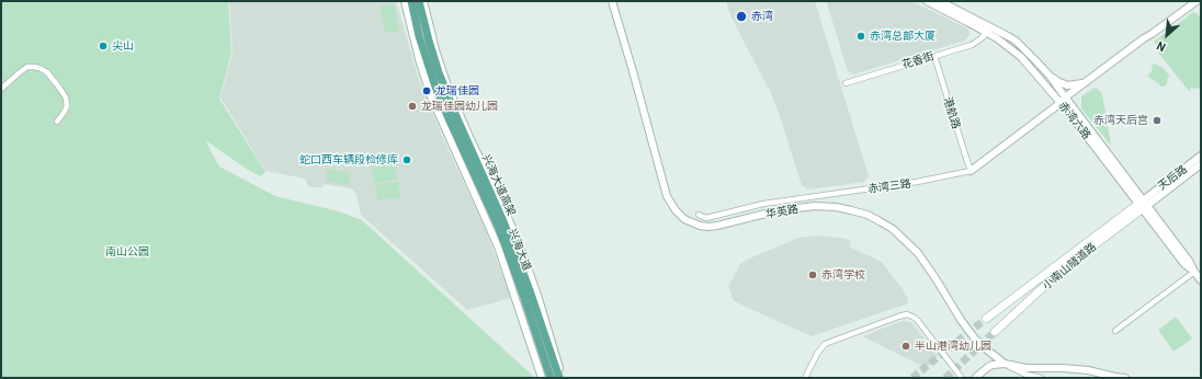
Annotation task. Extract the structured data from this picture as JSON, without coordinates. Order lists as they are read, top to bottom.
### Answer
{
  "streets": {
    "main road": ["兴海大道高架", "小南山隧道路"],
    "street": [
      "花香街",
      "港航路",
      "赤湾六路",
      "天后路",
      "赤湾三路",
      "华英路",
      "兴海大道"
    ]
  },
  "crossings": [
    ["花香街", "港航路"],
    ["花香街", "赤湾六路"],
    ["港航路", "赤湾三路"],
    ["赤湾六路", "天后路"],
    ["赤湾六路", "赤湾三路"],
    ["赤湾六路", "小南山隧道路"],
    ["天后路", "小南山隧道路"]
  ],
  "parks": ["南山公园"],
  "places": [
    "赤湾",
    "赤湾总部大厦",
    "尖山",
    "龙瑞佳园",
    "龙瑞佳园幼儿园",
    "赤湾天后宫",
    "蛇口西车辆段检修库",
    "赤湾学校",
    "半山港湾幼儿园"
  ],
  "north": "bottom left"
}
